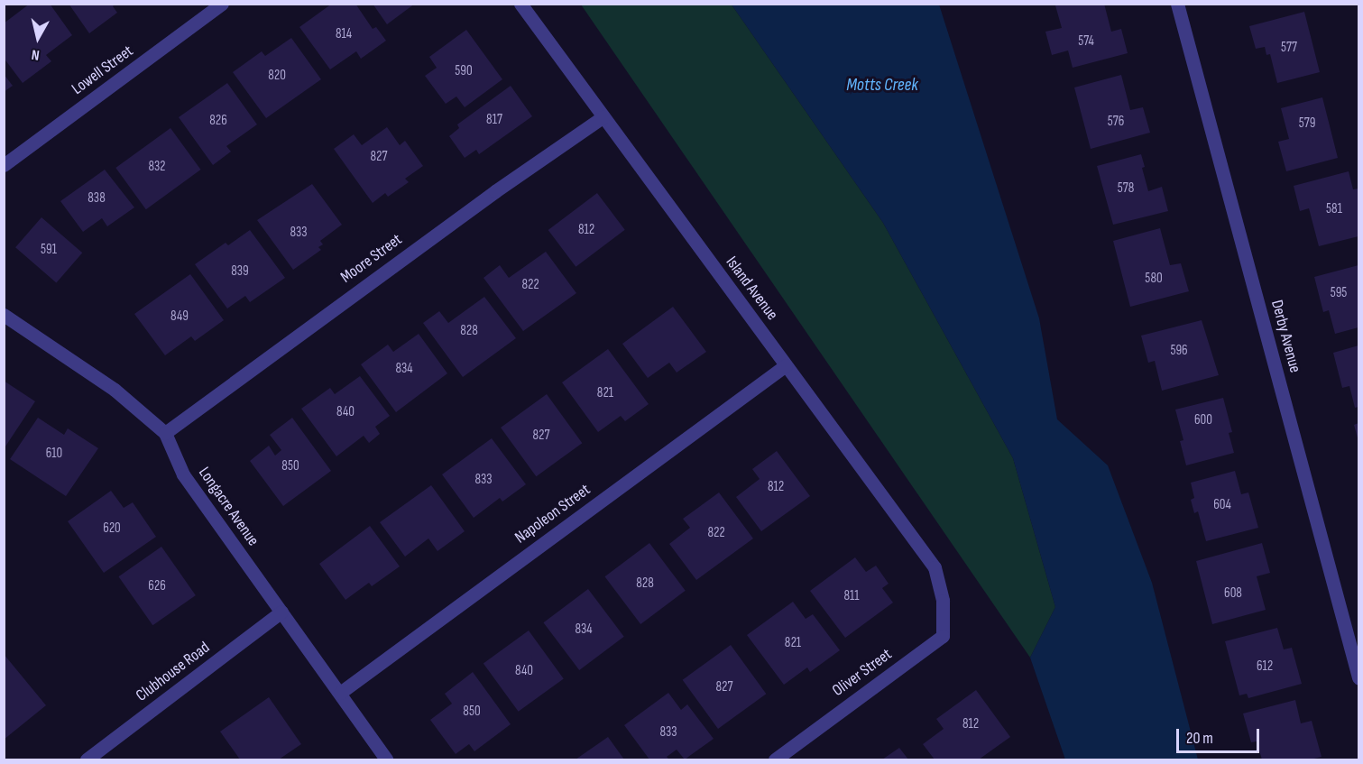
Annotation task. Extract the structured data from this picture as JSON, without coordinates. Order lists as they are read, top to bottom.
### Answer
{
  "streets": {
    "street": [
      "Lowell Street",
      "Moore Street",
      "Island Avenue",
      "Derby Avenue",
      "Longacre Avenue",
      "Napoleon Street",
      "Clubhouse Road",
      "Oliver Street"
    ]
  },
  "crossings": [
    ["Moore Street", "Island Avenue"],
    ["Moore Street", "Longacre Avenue"],
    ["Island Avenue", "Napoleon Street"],
    ["Island Avenue", "Oliver Street"],
    ["Longacre Avenue", "Napoleon Street"],
    ["Longacre Avenue", "Clubhouse Road"]
  ],
  "water": ["Motts Creek"],
  "house_numbers": [
    "814",
    "574",
    "577",
    "590",
    "820",
    "817",
    "826",
    "576",
    "579",
    "827",
    "832",
    "578",
    "838",
    "581",
    "812",
    "833",
    "591",
    "839",
    "580",
    "822",
    "595",
    "849",
    "828",
    "596",
    "834",
    "821",
    "840",
    "600",
    "827",
    "610",
    "850",
    "833",
    "812",
    "604",
    "620",
    "822",
    "828",
    "626",
    "608",
    "811",
    "834",
    "821",
    "612",
    "840",
    "827",
    "850",
    "812",
    "833"
  ],
  "scale_bar": "20 m",
  "north": "bottom"
}
